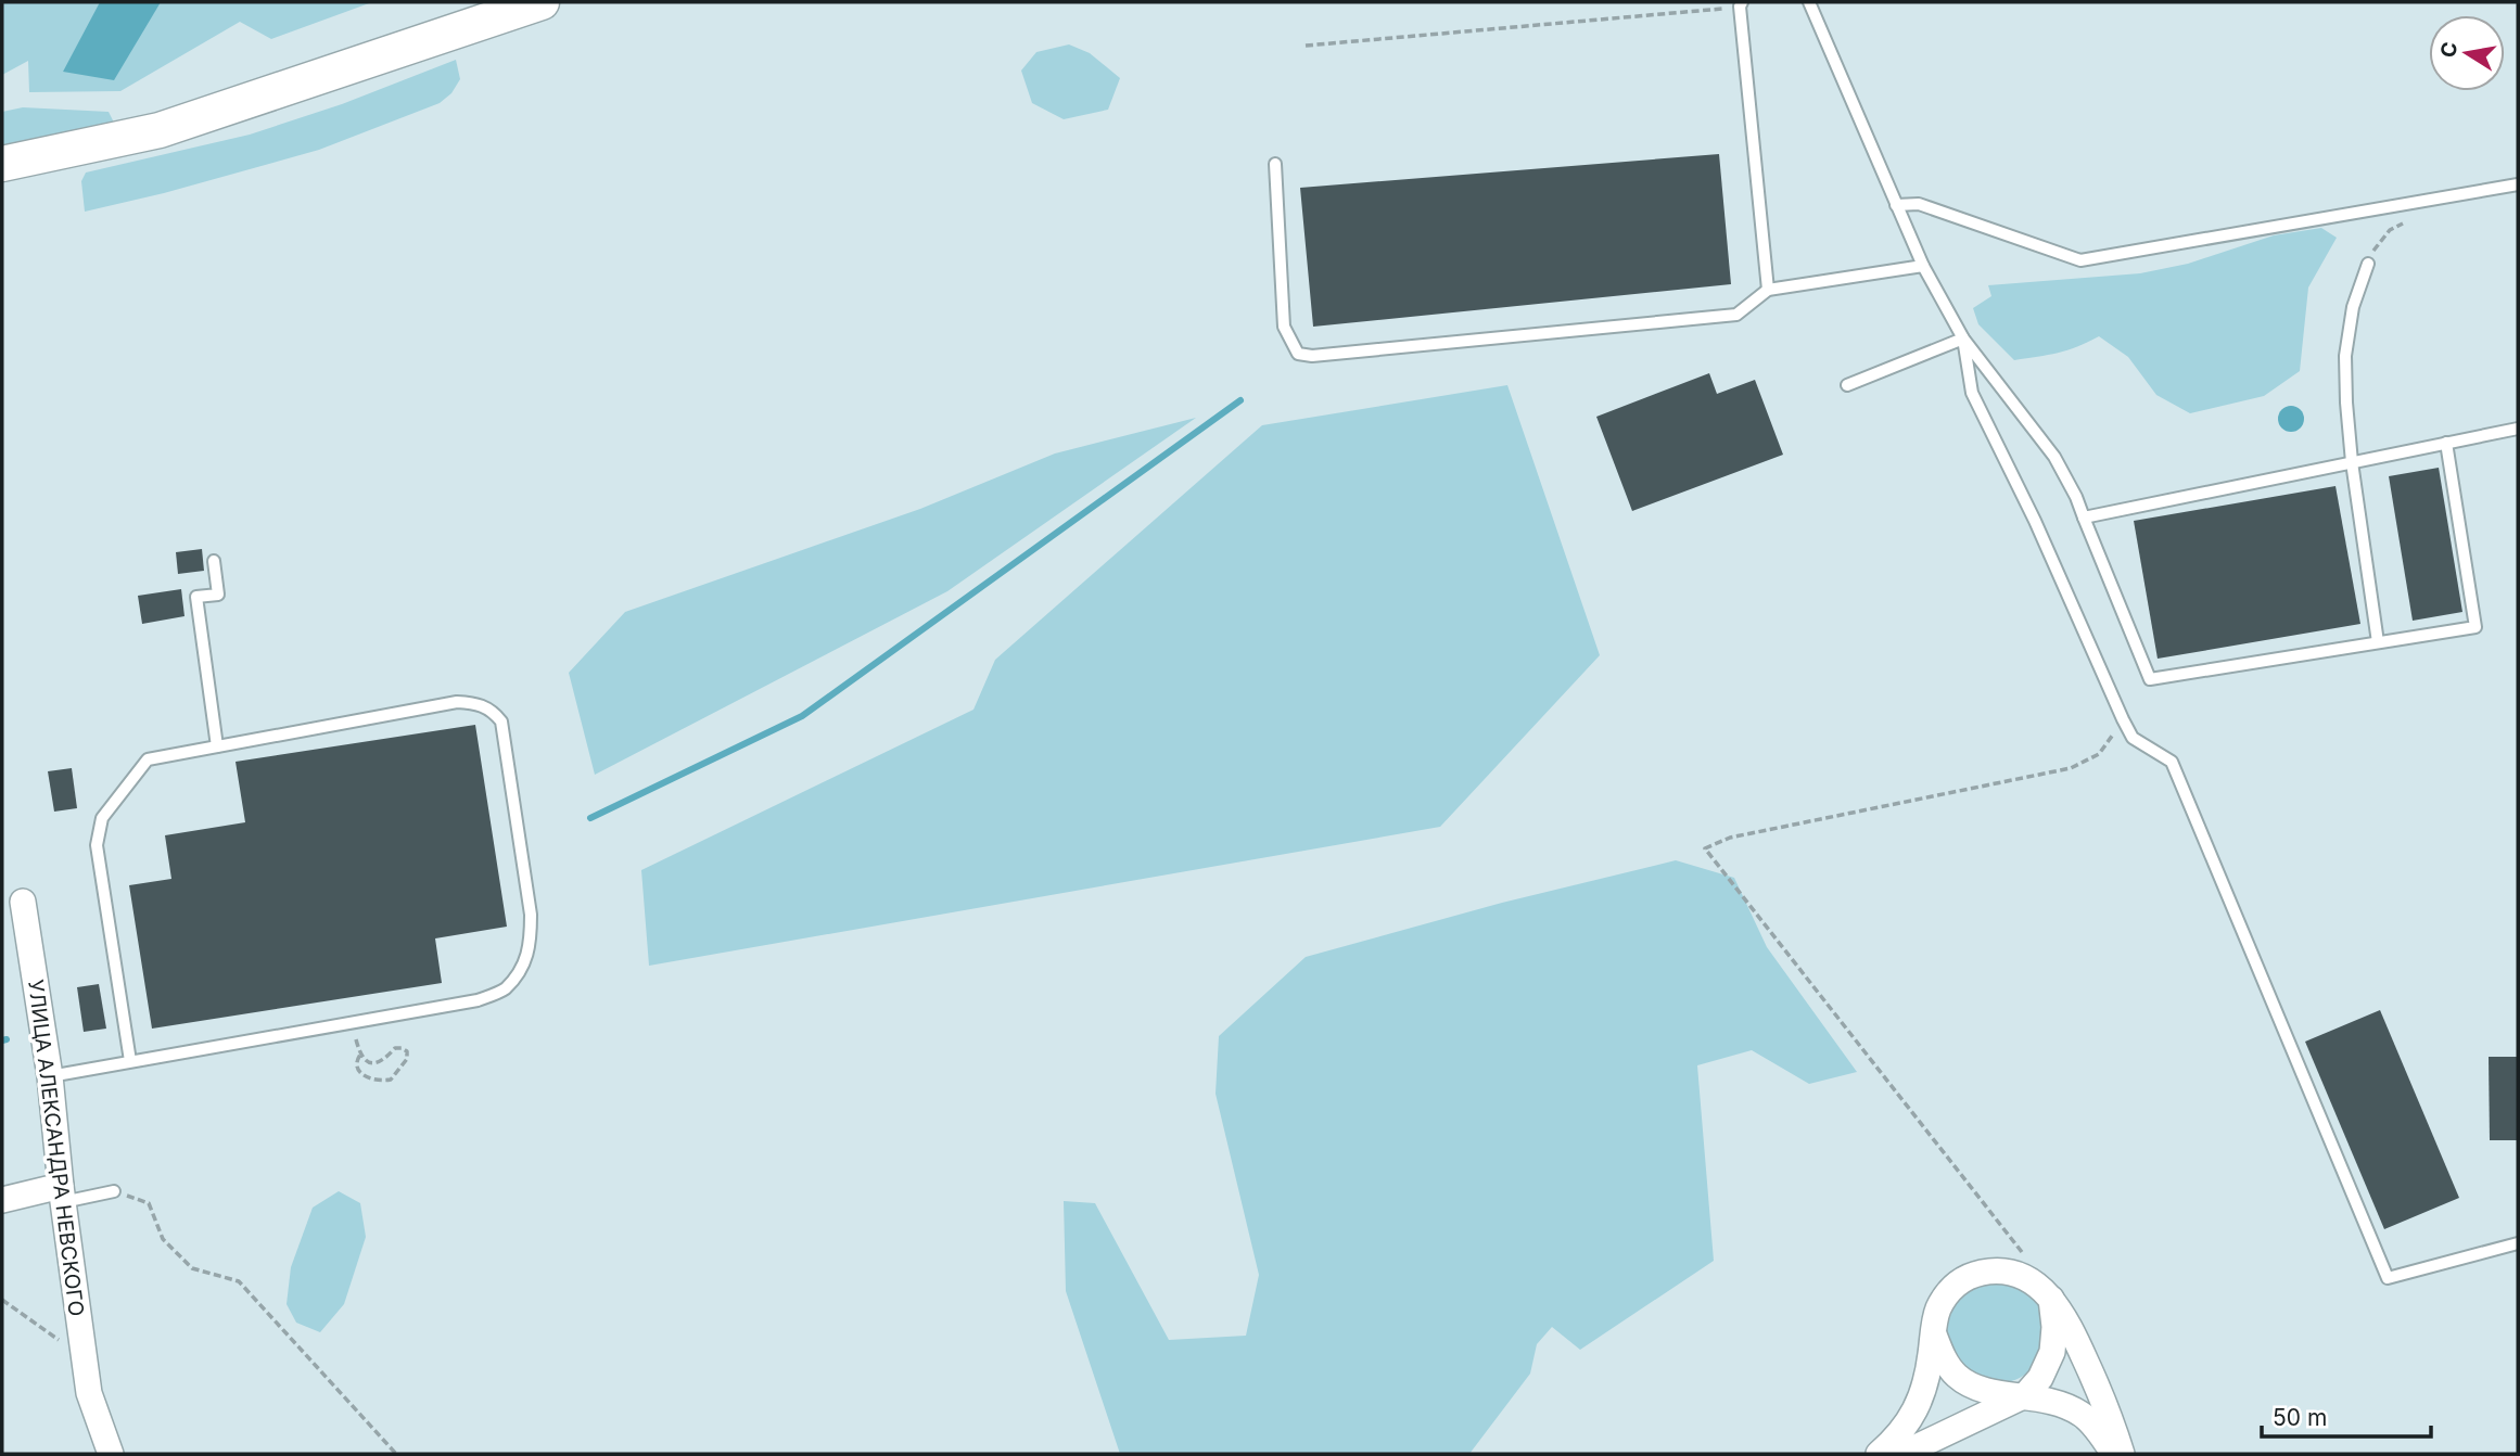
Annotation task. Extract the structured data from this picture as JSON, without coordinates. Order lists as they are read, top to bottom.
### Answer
{
  "streets": {
    "street": ["УЛИЦА АЛЕКСАНДРА НЕВСКОГО"]
  },
  "scale_bar": "50 m",
  "north": "left"
}
